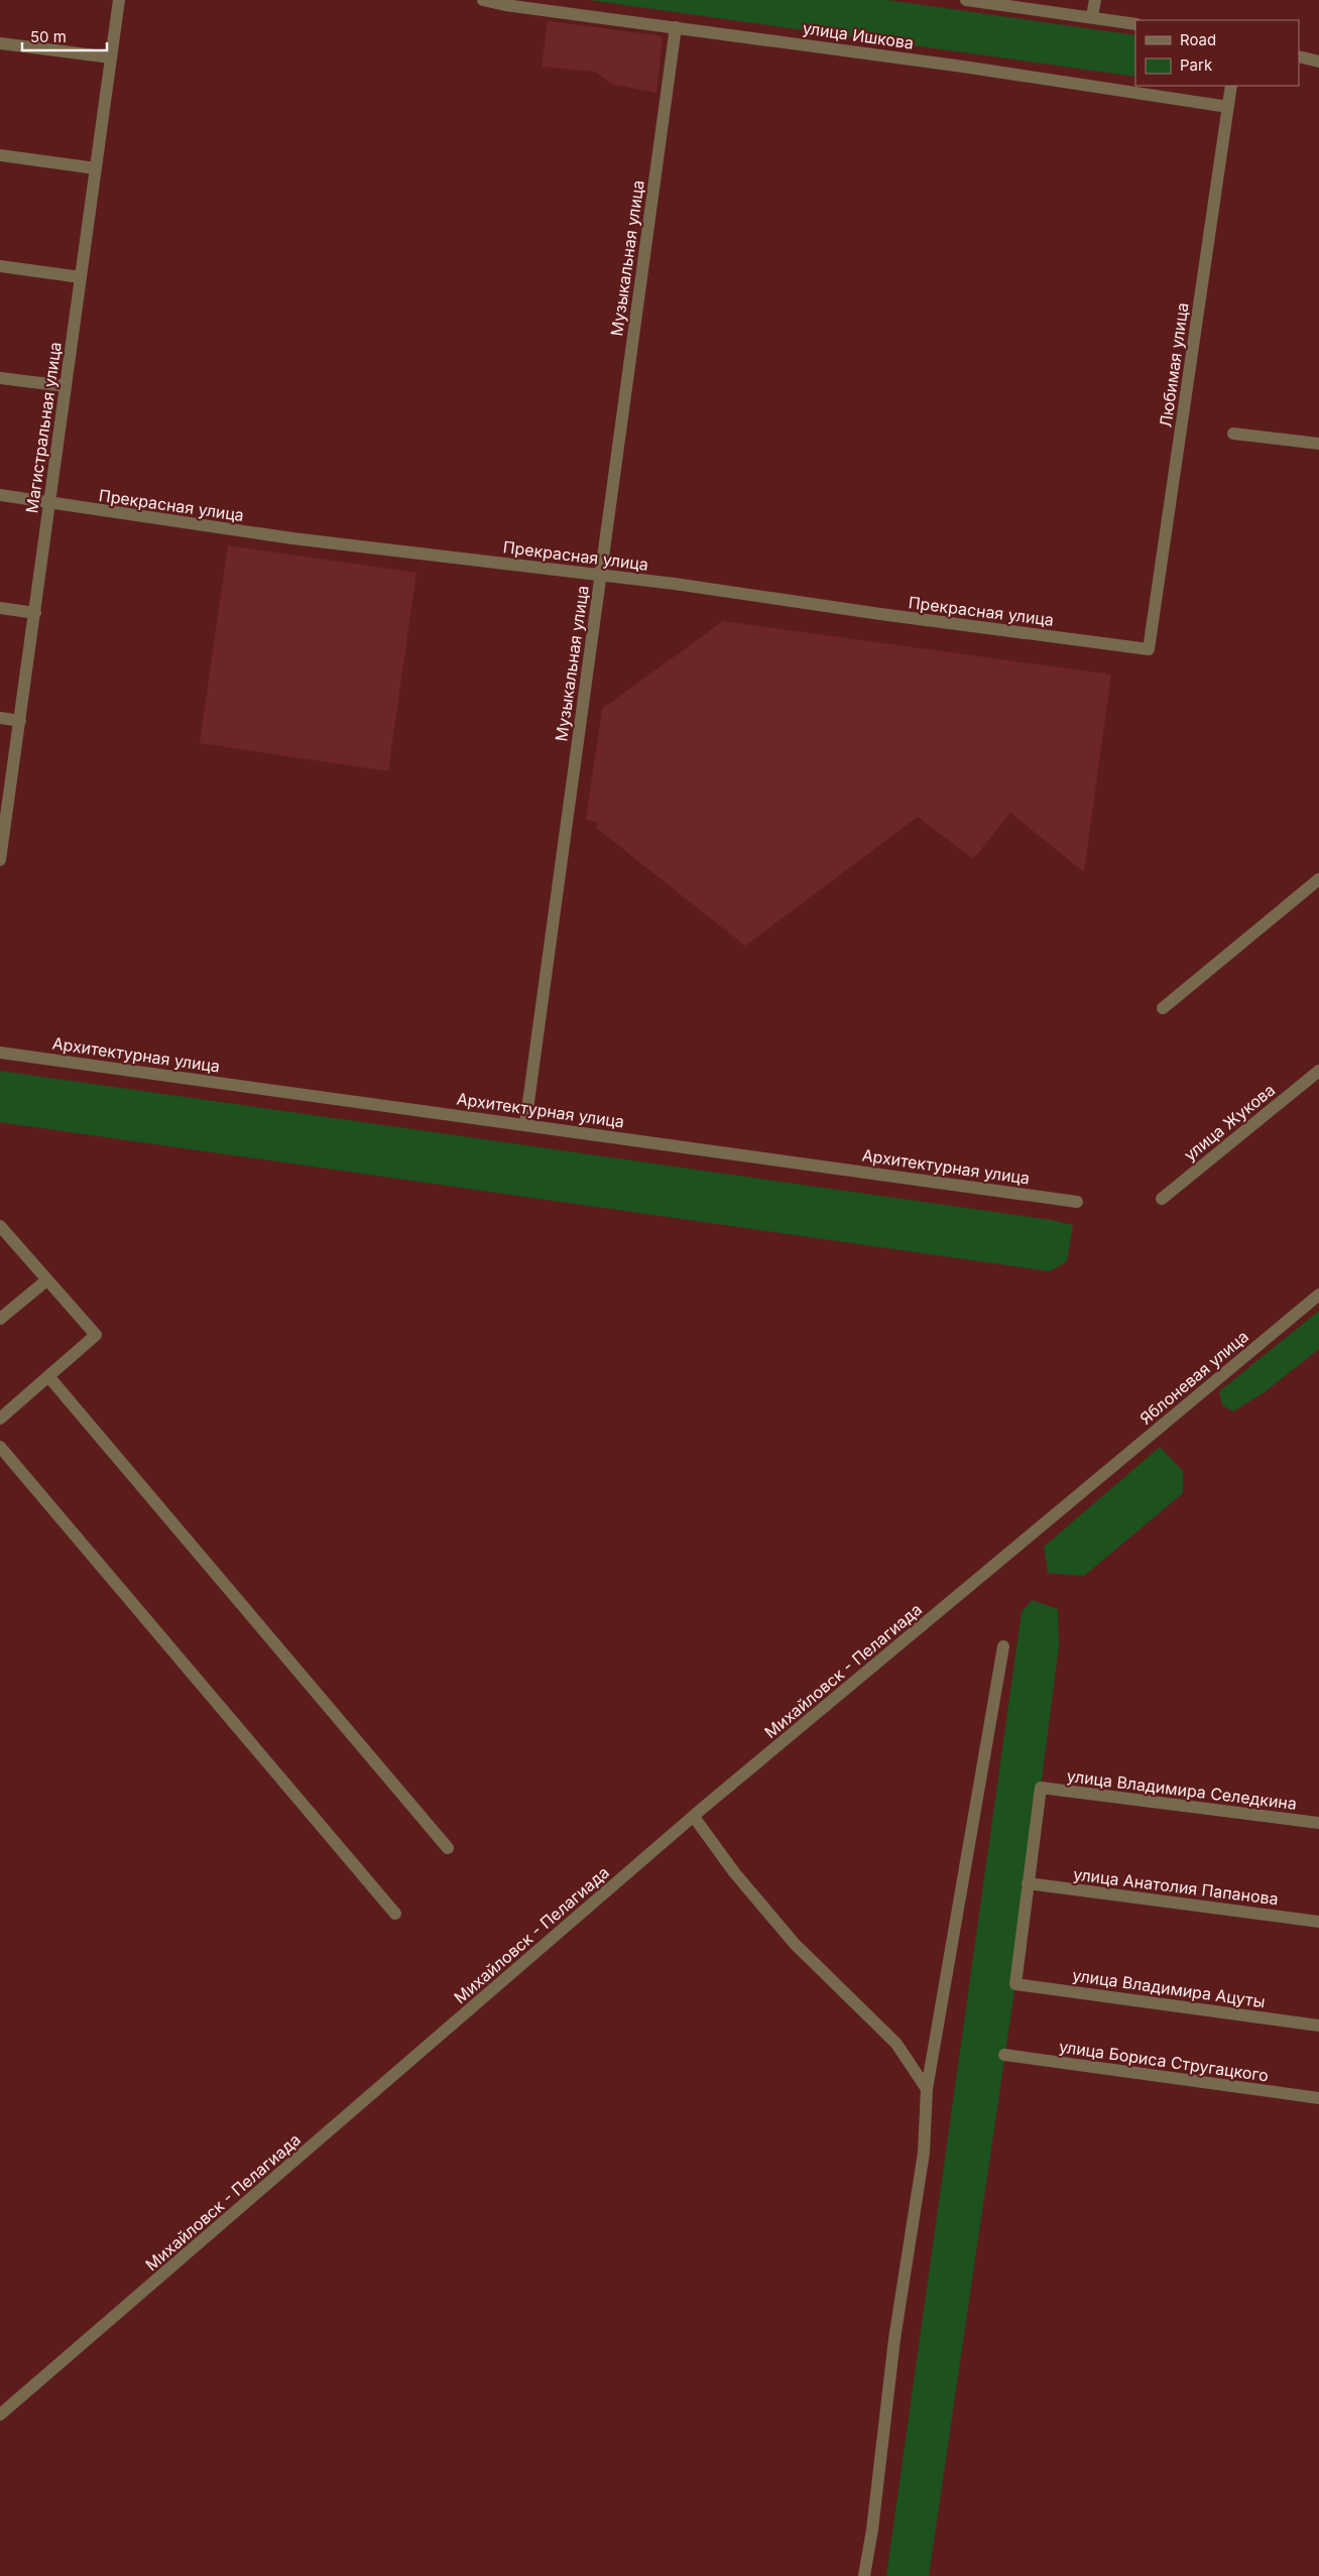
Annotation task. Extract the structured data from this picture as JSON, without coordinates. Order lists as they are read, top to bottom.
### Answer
{
  "streets": {
    "street": [
      "улица Ишкова",
      "Музыкальная улица",
      "Любимая улица",
      "Магистральная улица",
      "Прекрасная улица",
      "Архитектурная улица",
      "улица Жукова",
      "Яблоневая улица",
      "Михайловск - Пелагиада",
      "улица Владимира Селедкина",
      "улица Анатолия Папанова",
      "улица Владимира Ацуты",
      "улица Бориса Стругацкого"
    ]
  },
  "crossings": [
    ["улица Ишкова", "Музыкальная улица"],
    ["улица Ишкова", "Любимая улица"],
    ["Музыкальная улица", "Прекрасная улица"],
    ["Музыкальная улица", "Архитектурная улица"],
    ["Любимая улица", "Прекрасная улица"],
    ["Магистральная улица", "Прекрасная улица"],
    ["Яблоневая улица", "Михайловск - Пелагиада"],
    ["улица Владимира Селедкина", "улица Анатолия Папанова"],
    ["улица Владимира Селедкина", "улица Владимира Ацуты"],
    ["улица Анатолия Папанова", "улица Владимира Ацуты"]
  ],
  "legend": ["Road", "Park"],
  "scale_bar": "50 m"
}
